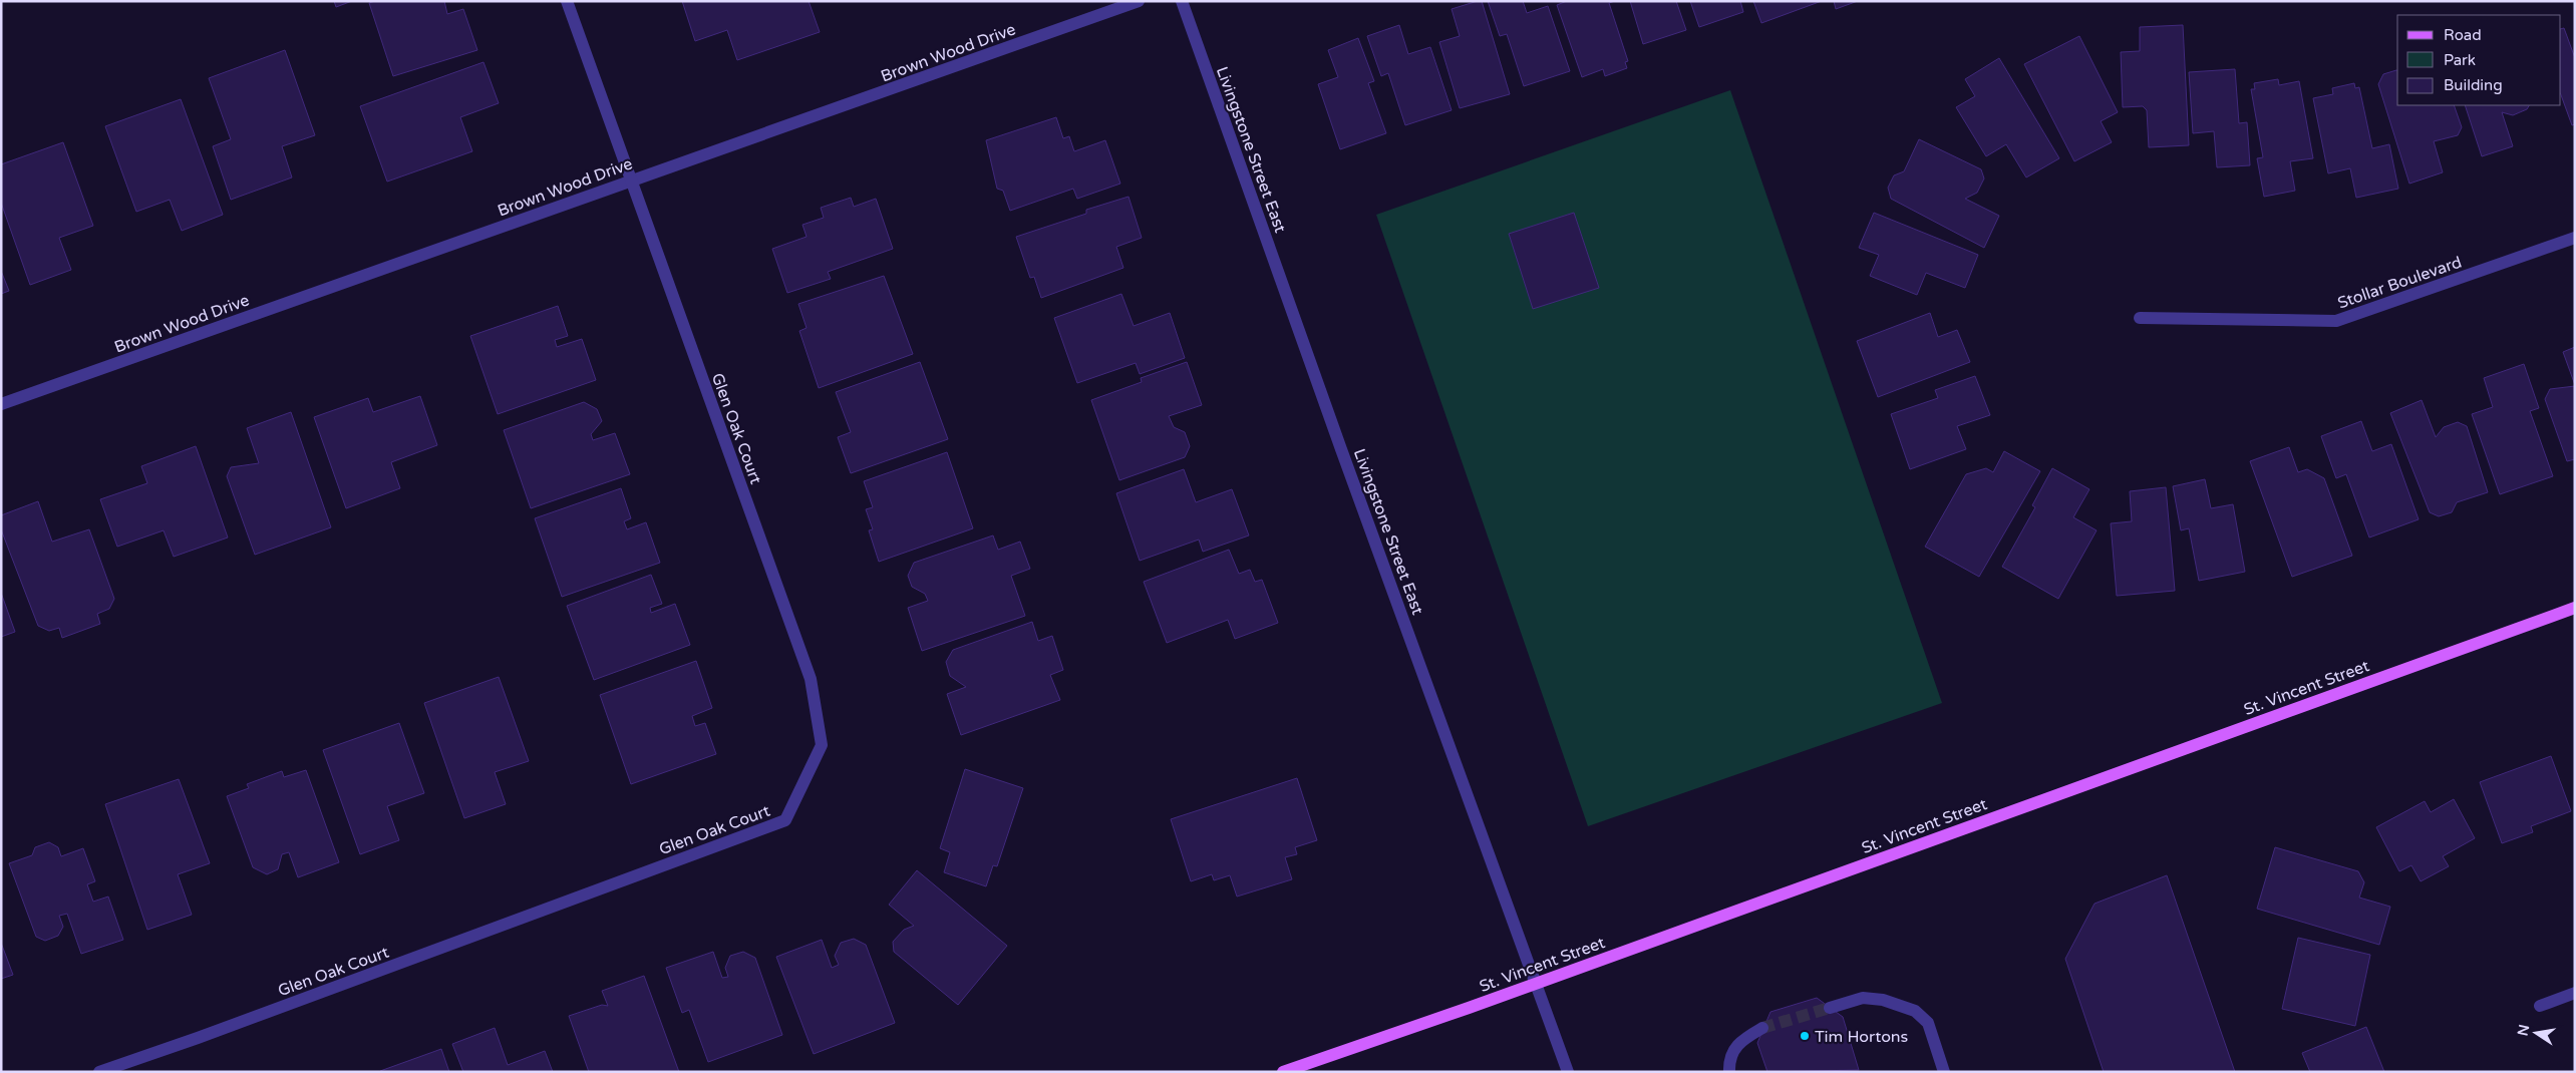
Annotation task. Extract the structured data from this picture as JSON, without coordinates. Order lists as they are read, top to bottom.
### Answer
{
  "streets": {
    "main road": ["St. Vincent Street"],
    "street": [
      "Brown Wood Drive",
      "Livingstone Street East",
      "Stollar Boulevard",
      "Glen Oak Court"
    ]
  },
  "crossings": [
    ["Brown Wood Drive", "Glen Oak Court"],
    ["Livingstone Street East", "St. Vincent Street"]
  ],
  "places": ["Tim Hortons"],
  "legend": ["Road", "Park", "Building"],
  "north": "left"
}
